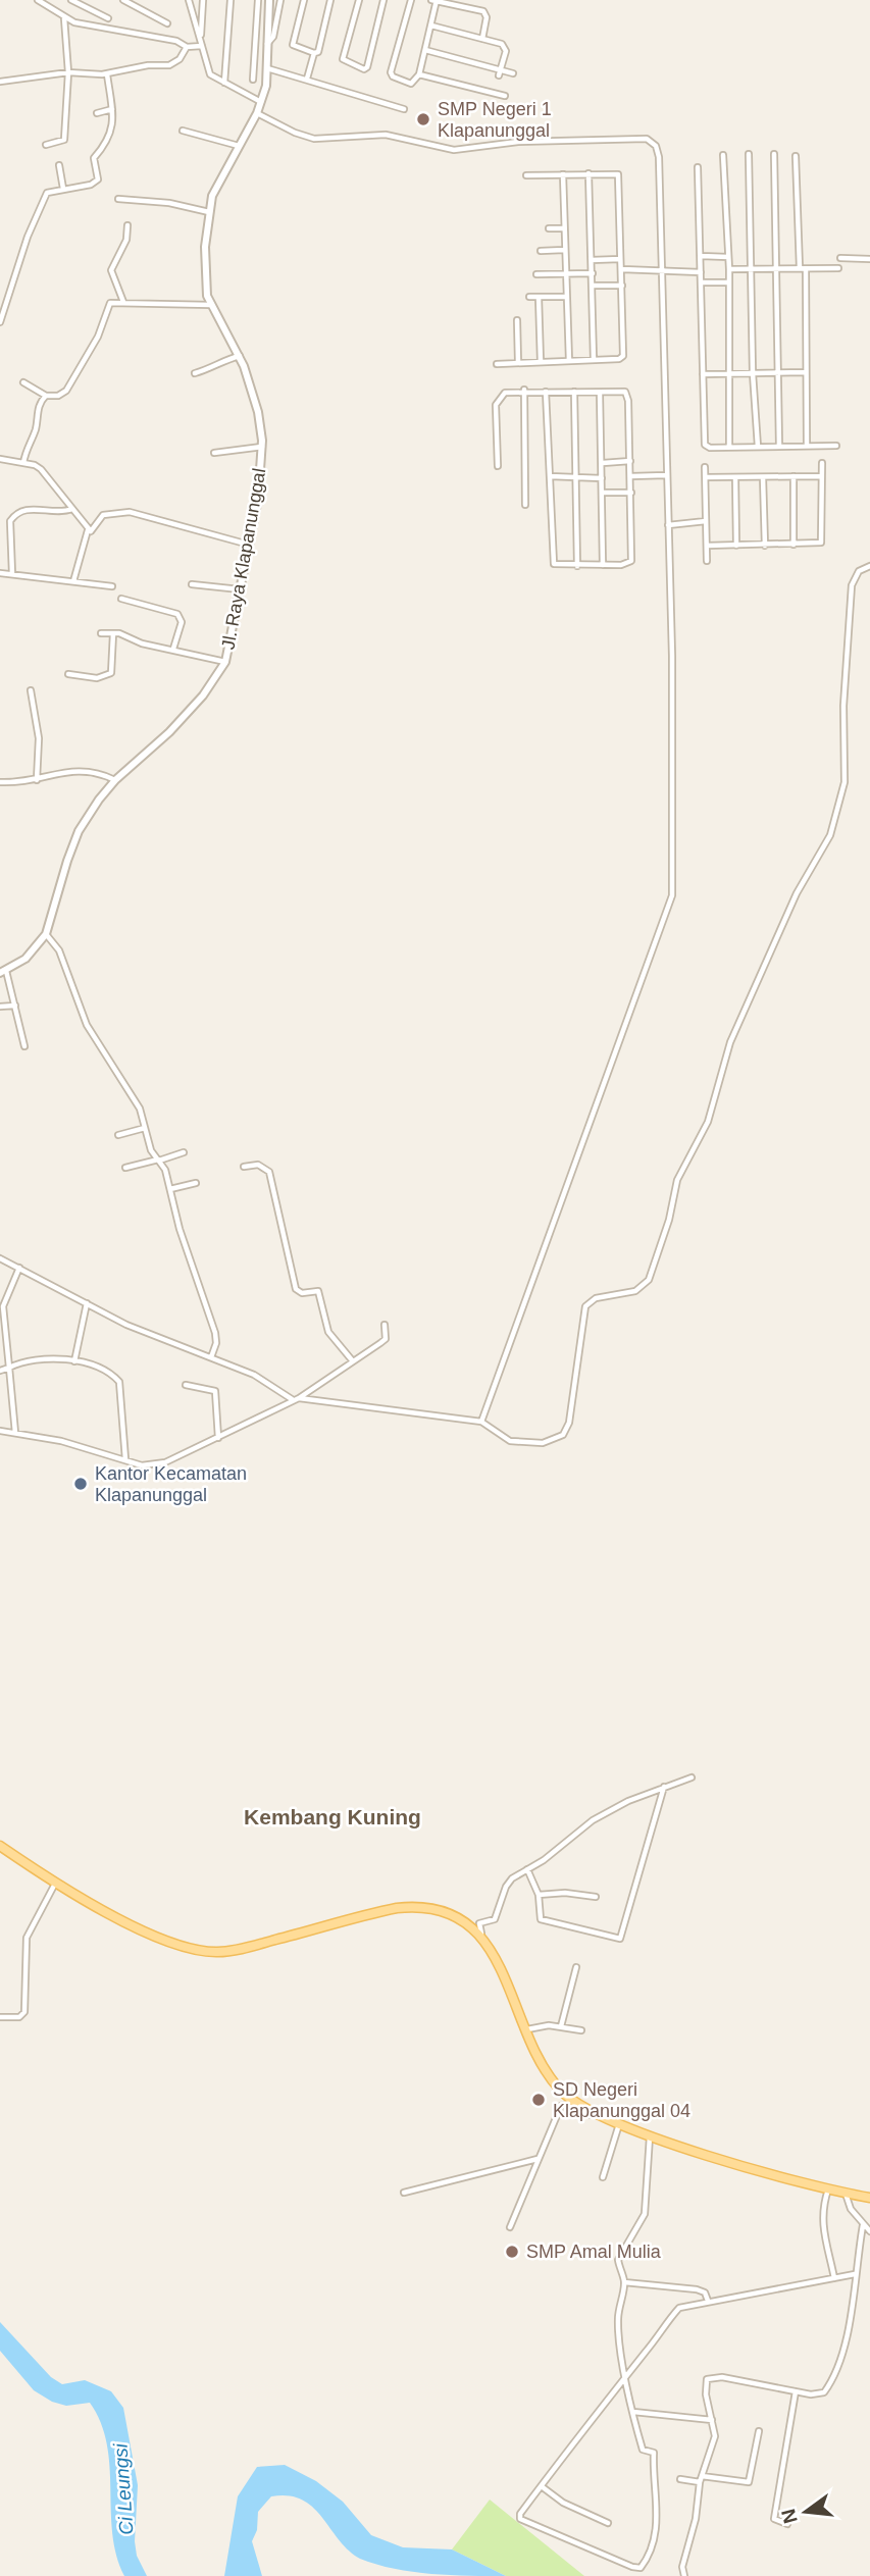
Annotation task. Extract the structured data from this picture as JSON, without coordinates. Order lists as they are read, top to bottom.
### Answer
{
  "streets": {
    "street": ["Jl. Raya Klapanunggal"]
  },
  "districts": ["Kembang Kuning"],
  "water": ["Ci Leungsi"],
  "places": [
    "SMP Negeri 1 Klapanunggal",
    "Kantor Kecamatan Klapanunggal",
    "SD Negeri Klapanunggal 04",
    "SMP Amal Mulia"
  ],
  "north": "left"
}
